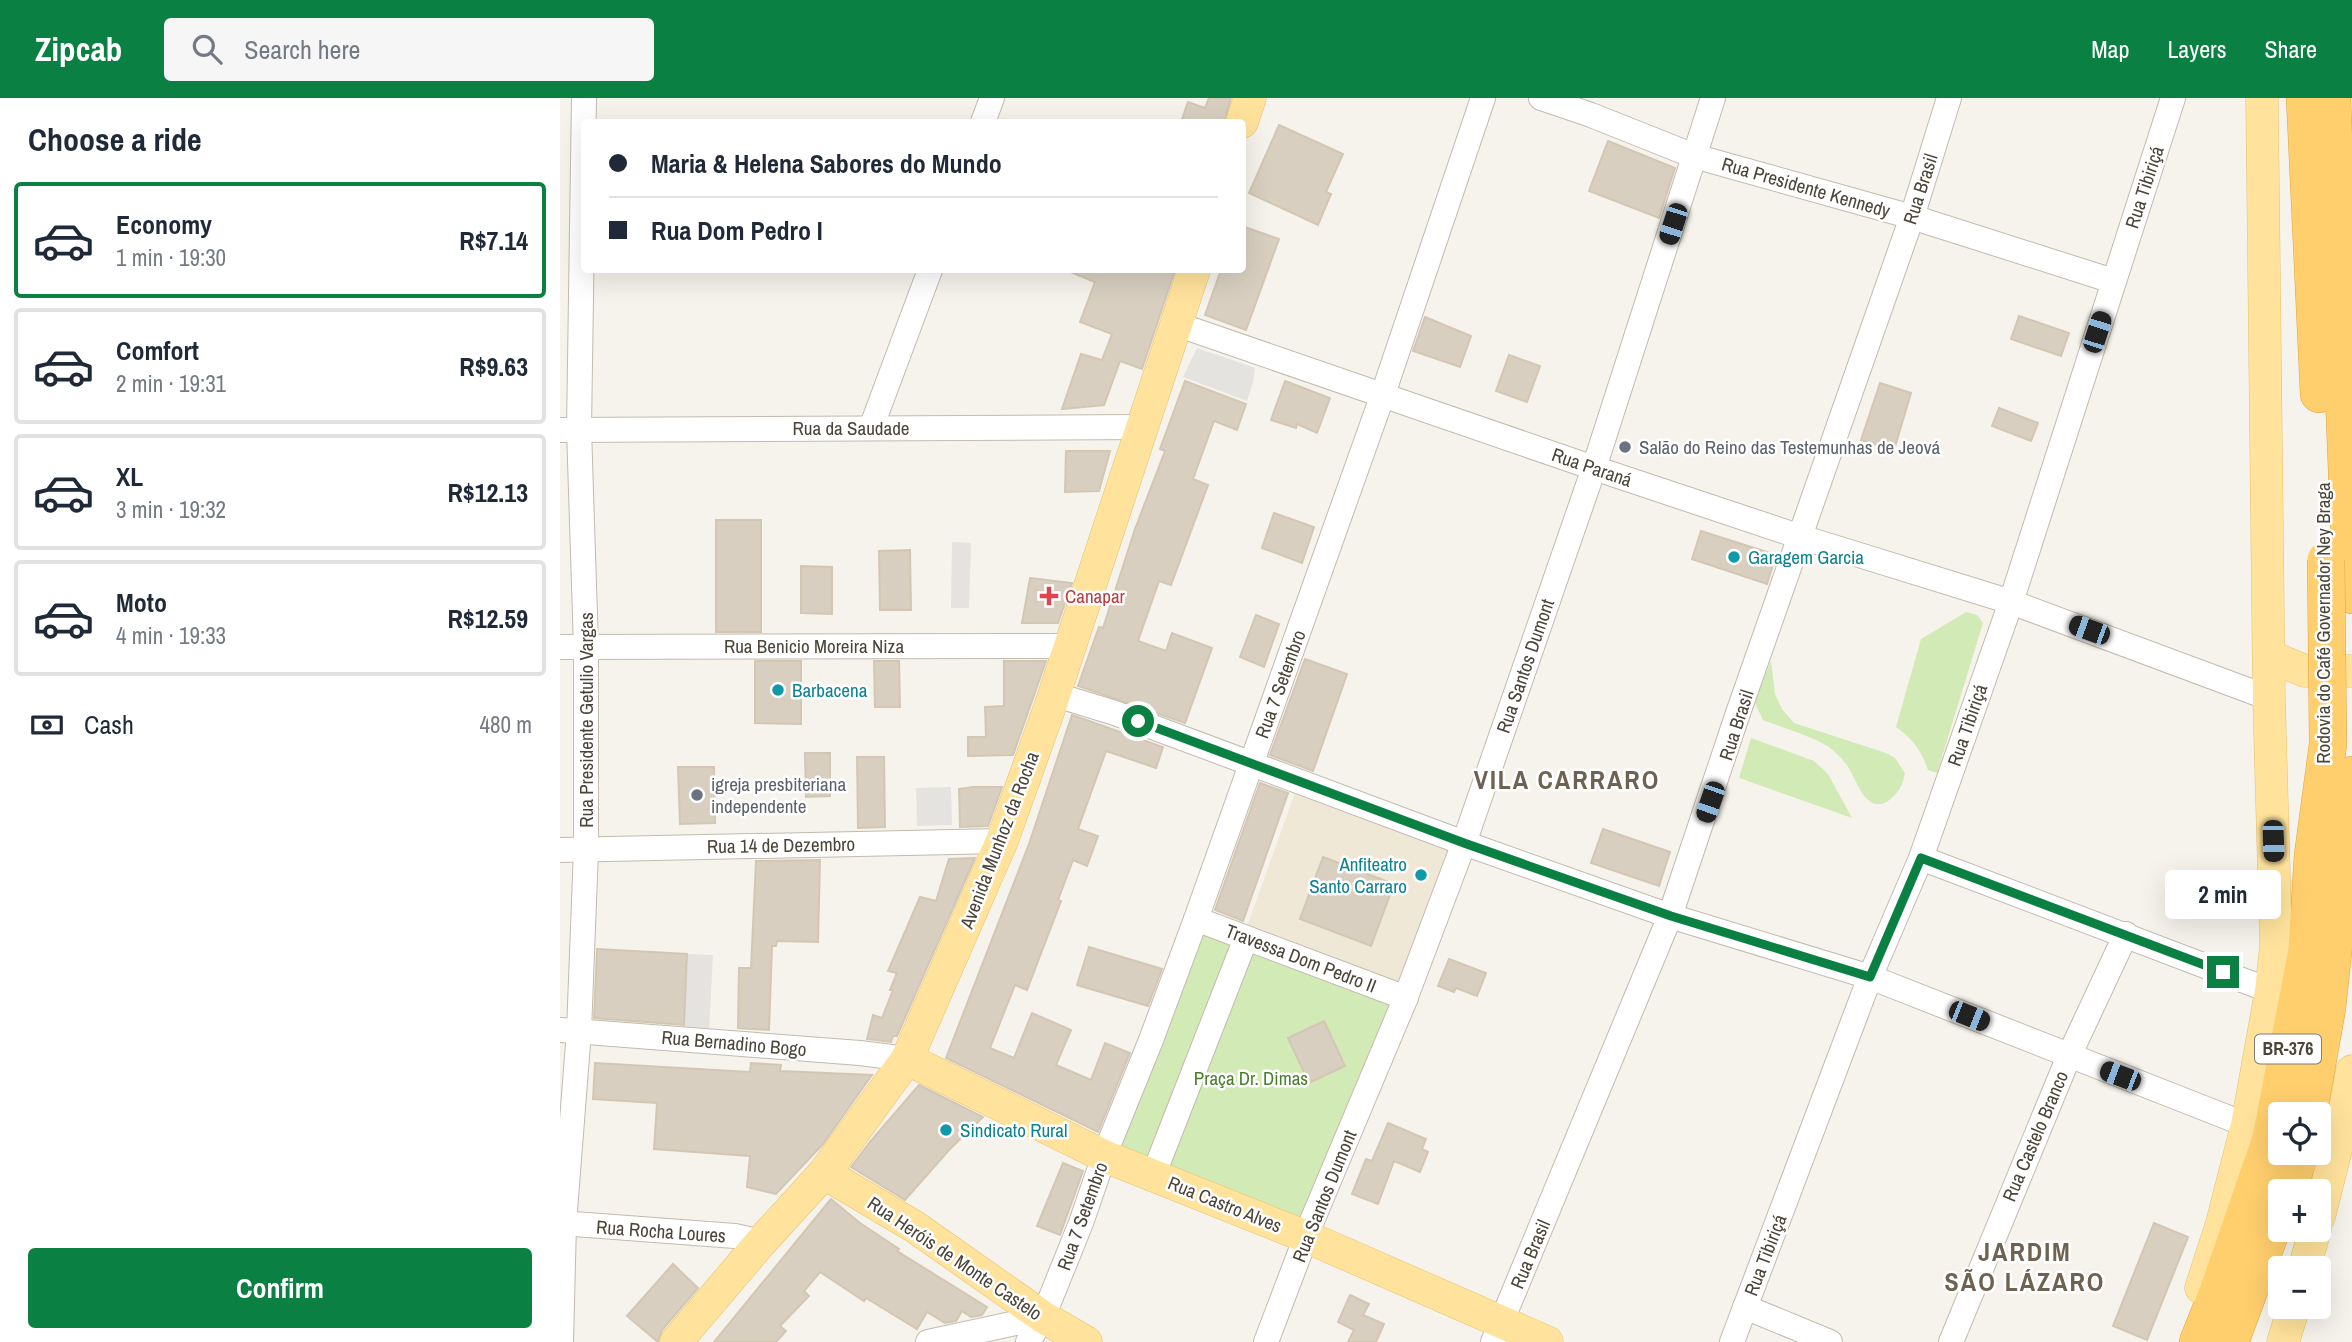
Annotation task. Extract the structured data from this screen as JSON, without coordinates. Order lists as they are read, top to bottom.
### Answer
{
  "streets": {
    "highway": ["Rodovia do Café Governador Ney Braga", "BR-376"],
    "main road": ["Avenida Munhoz da Rocha", "Rua Castro Alves", "Rua Heróis de Monte Castelo"],
    "street": [
      "Rua Presidente Kennedy",
      "Rua Tibiriçá",
      "Rua Brasil",
      "Rua da Saudade",
      "Rua Paraná",
      "Rua Benicio Moreira Niza",
      "Rua Santos Dumont",
      "Rua 7 Setembro",
      "Rua Presidente Getulio Vargas",
      "Rua 14 de Dezembro",
      "Travessa Dom Pedro II",
      "Rua Bernadino Bogo",
      "Rua Castelo Branco",
      "Rua Rocha Loures"
    ]
  },
  "crossings": [
    ["Rua Presidente Kennedy", "Rua Tibiriçá"],
    ["Rua Presidente Kennedy", "Rua Brasil"],
    ["Rua Presidente Kennedy", "Rua Santos Dumont"],
    ["Rua Tibiriçá", "Rua Paraná"],
    ["Rua Brasil", "Rua Paraná"],
    ["Rua Brasil", "Rua Castro Alves"],
    ["Rua da Saudade", "Rua Presidente Getulio Vargas"],
    ["Rua da Saudade", "Avenida Munhoz da Rocha"],
    ["Rua Paraná", "Rua Santos Dumont"],
    ["Rua Paraná", "Rua 7 Setembro"],
    ["Rua Paraná", "Avenida Munhoz da Rocha"],
    ["Rua Benicio Moreira Niza", "Rua Presidente Getulio Vargas"],
    ["Rua Benicio Moreira Niza", "Avenida Munhoz da Rocha"],
    ["Rua Santos Dumont", "Travessa Dom Pedro II"],
    ["Rua Santos Dumont", "Rua Castro Alves"],
    ["Rua 7 Setembro", "Travessa Dom Pedro II"],
    ["Rua 7 Setembro", "Rua Castro Alves"],
    ["Rua 7 Setembro", "Rua Heróis de Monte Castelo"],
    ["Rua Presidente Getulio Vargas", "Rua 14 de Dezembro"],
    ["Rua Presidente Getulio Vargas", "Rua Bernadino Bogo"],
    ["Rua Presidente Getulio Vargas", "Rua Rocha Loures"],
    ["Avenida Munhoz da Rocha", "Rua 14 de Dezembro"],
    ["Avenida Munhoz da Rocha", "Rua Bernadino Bogo"],
    ["Avenida Munhoz da Rocha", "Rua Castro Alves"],
    ["Avenida Munhoz da Rocha", "Rua Rocha Loures"],
    ["Avenida Munhoz da Rocha", "Rua Heróis de Monte Castelo"],
    ["Rua Bernadino Bogo", "Rua Castro Alves"]
  ],
  "districts": ["VILA CARRARO", "JARDIM SÃO LÁZARO"],
  "parks": ["Praça Dr. Dimas"],
  "places": {
    "other": [
      "Salão do Reino das Testemunhas de Jeová",
      "Garagem Garcia",
      "Barbacena",
      "igreja presbiteriana independente",
      "Anfiteatro Santo Carraro",
      "Sindicato Rural"
    ],
    "health": ["Canapar"]
  },
  "page": {
    "header": "Zipcab",
    "search": "Search here",
    "nav": ["Map", "Layers", "Share"],
    "heading": "Choose a ride",
    "banner": ["Maria & Helena Sabores do Mundo", "Rua Dom Pedro I"],
    "list": [
      {
        "name": "Economy",
        "note": "1 min · 19:30",
        "value": "R$7.14"
      },
      {
        "name": "Comfort",
        "note": "2 min · 19:31",
        "value": "R$9.63"
      },
      {
        "name": "XL",
        "note": "3 min · 19:32",
        "value": "R$12.13"
      },
      {
        "name": "Moto",
        "note": "4 min · 19:33",
        "value": "R$12.59"
      }
    ],
    "pay": ["Cash", "480 m"],
    "bubble": "2 min",
    "map_buttons": ["+", "−"],
    "buttons": "Confirm"
  }
}
